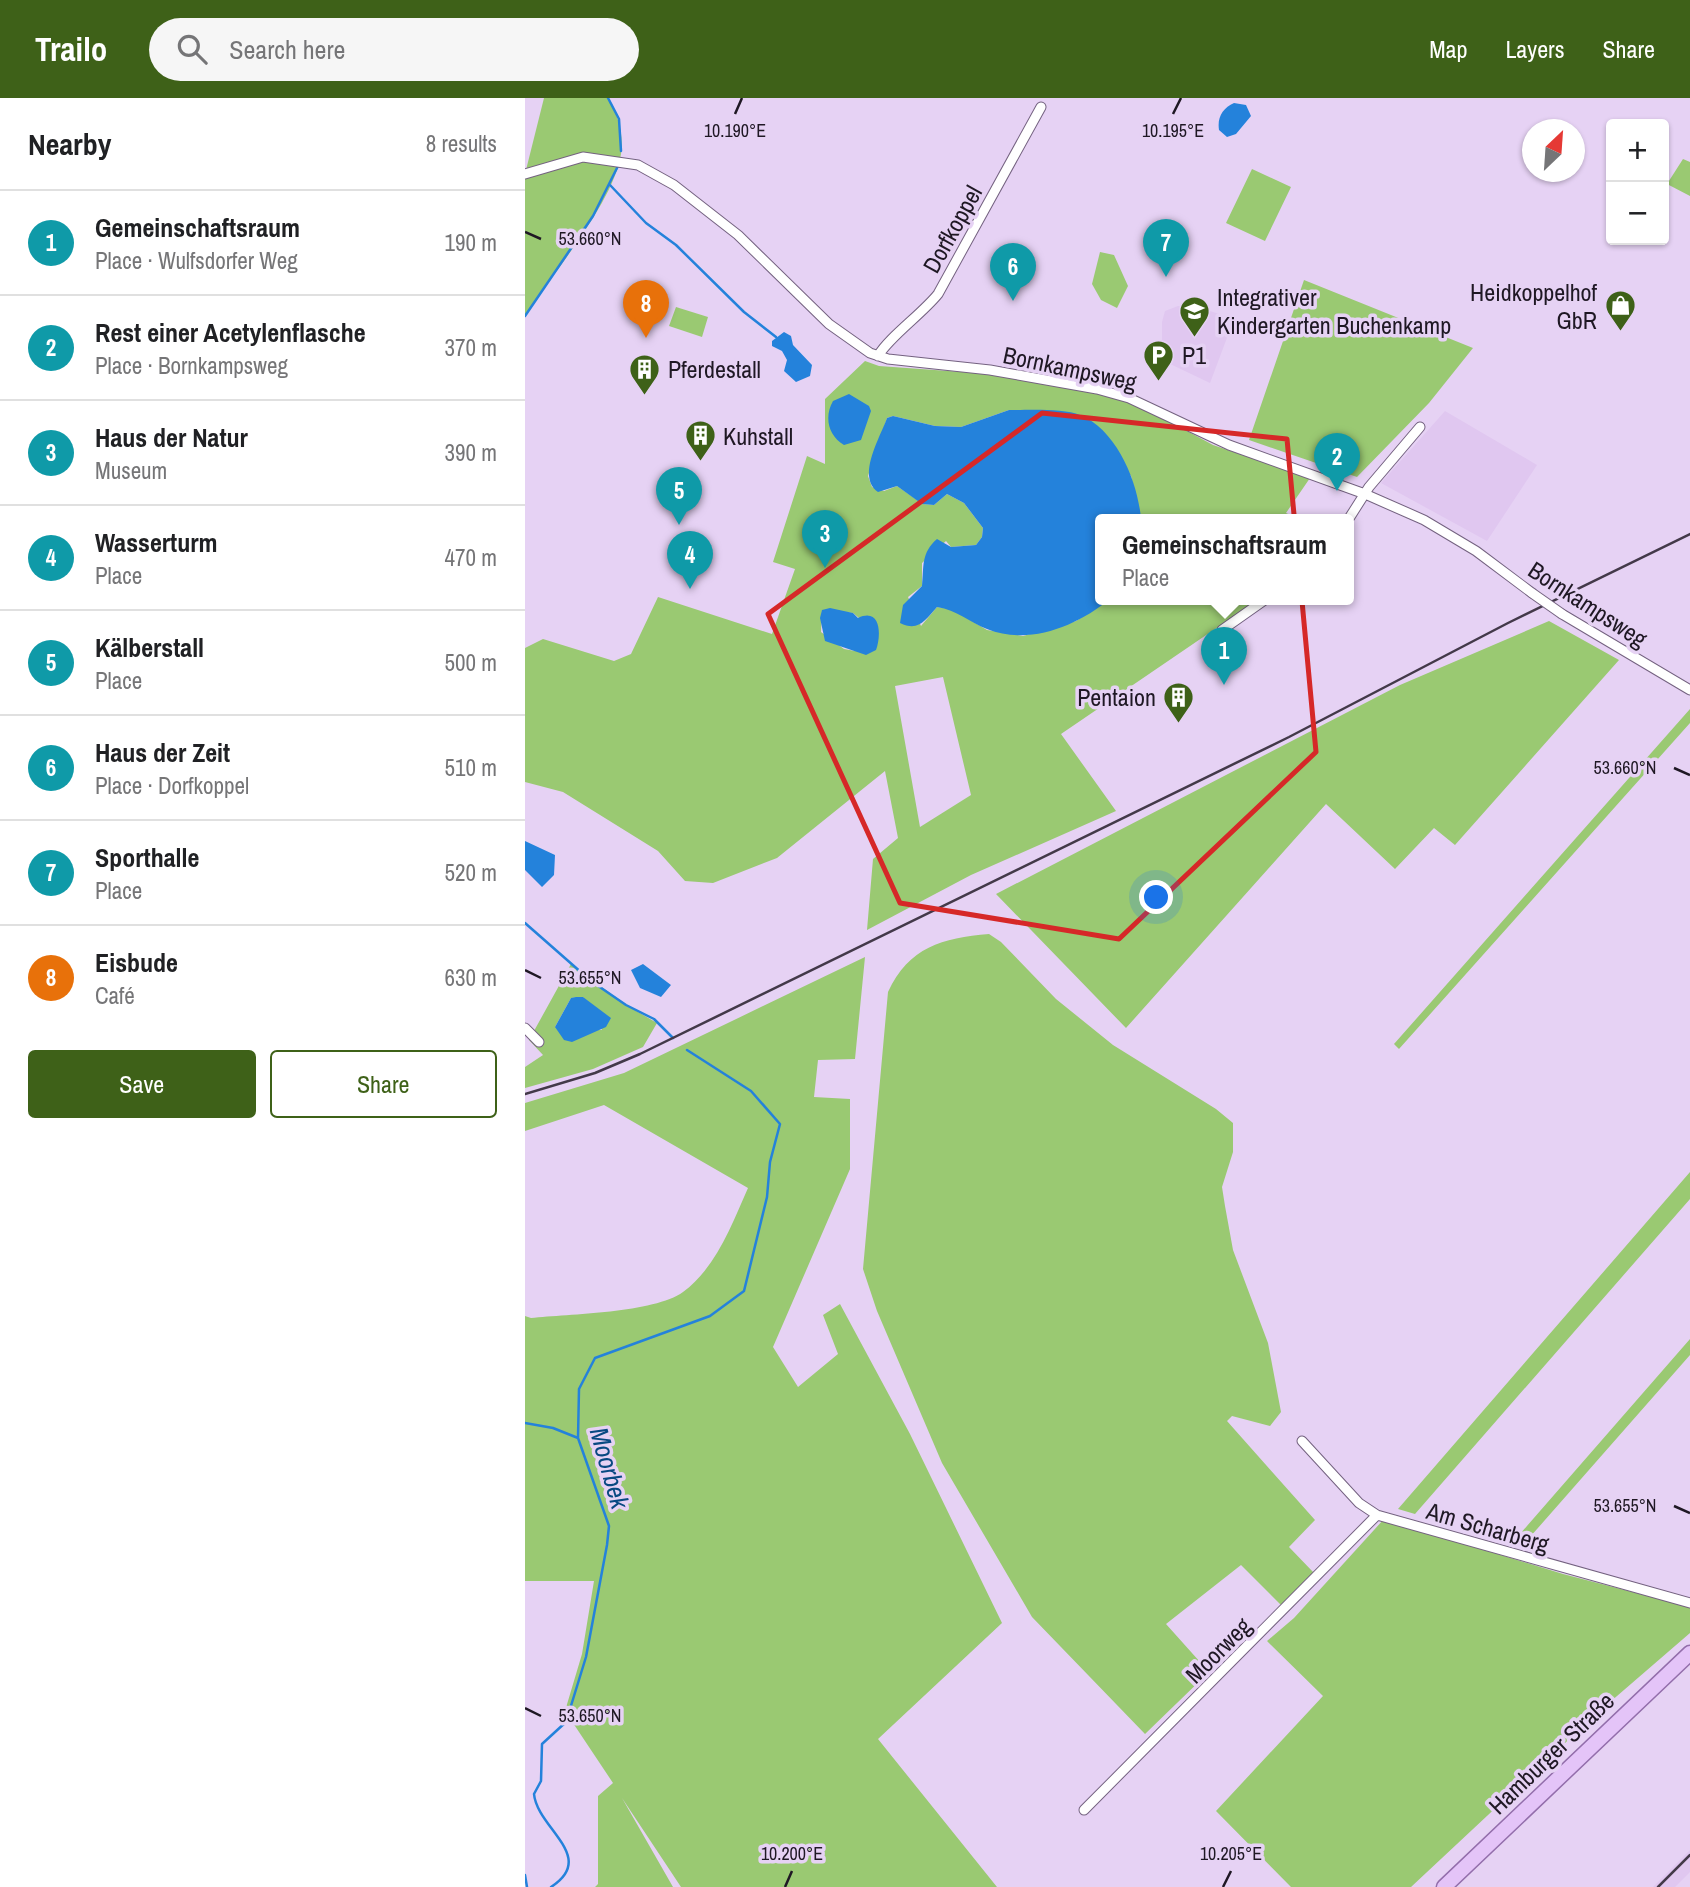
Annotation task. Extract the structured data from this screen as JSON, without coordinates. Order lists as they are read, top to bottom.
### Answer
{
  "streets": {
    "main road": ["Hamburger Straße"],
    "street": [
      "Dorfkoppel",
      "Bornkampsweg",
      "Am Scharberg",
      "Moorweg"
    ]
  },
  "crossings": [
    ["Dorfkoppel", "Bornkampsweg"],
    ["Am Scharberg", "Moorweg"]
  ],
  "water": ["Moorbek"],
  "places": {
    "shop": ["Heidkoppelhof GbR"],
    "school or university": ["Integrativer Kindergarten Buchenkamp"],
    "parking": ["P1"],
    "building": ["Pferdestall", "Kuhstall", "Pentaion"]
  },
  "north": "top right",
  "page": {
    "header": "Trailo",
    "search": "Search here",
    "nav": ["Map", "Layers", "Share"],
    "heading": ["Nearby", "8 results"],
    "map_buttons": ["+", "−"],
    "list": [
      {
        "mark": "1",
        "name": "Gemeinschaftsraum",
        "note": "Place · Wulfsdorfer Weg",
        "value": "190 m"
      },
      {
        "mark": "2",
        "name": "Rest einer Acetylenflasche",
        "note": "Place · Bornkampsweg",
        "value": "370 m"
      },
      {
        "mark": "3",
        "name": "Haus der Natur",
        "note": "Museum",
        "value": "390 m"
      },
      {
        "mark": "4",
        "name": "Wasserturm",
        "note": "Place",
        "value": "470 m"
      },
      {
        "mark": "5",
        "name": "Kälberstall",
        "note": "Place",
        "value": "500 m"
      },
      {
        "mark": "6",
        "name": "Haus der Zeit",
        "note": "Place · Dorfkoppel",
        "value": "510 m"
      },
      {
        "mark": "7",
        "name": "Sporthalle",
        "note": "Place",
        "value": "520 m"
      },
      {
        "mark": "8",
        "name": "Eisbude",
        "note": "Café",
        "value": "630 m"
      }
    ],
    "pins": [
      "7",
      "6",
      "8",
      "2",
      "5",
      "3",
      "4",
      "1"
    ],
    "popup": ["Gemeinschaftsraum", "Place"],
    "buttons": ["Save", "Share"]
  },
  "coordinates": [
    "10.190°E",
    "10.195°E",
    "53.660°N",
    "53.655°N",
    "53.650°N",
    "10.200°E",
    "10.205°E"
  ]
}
